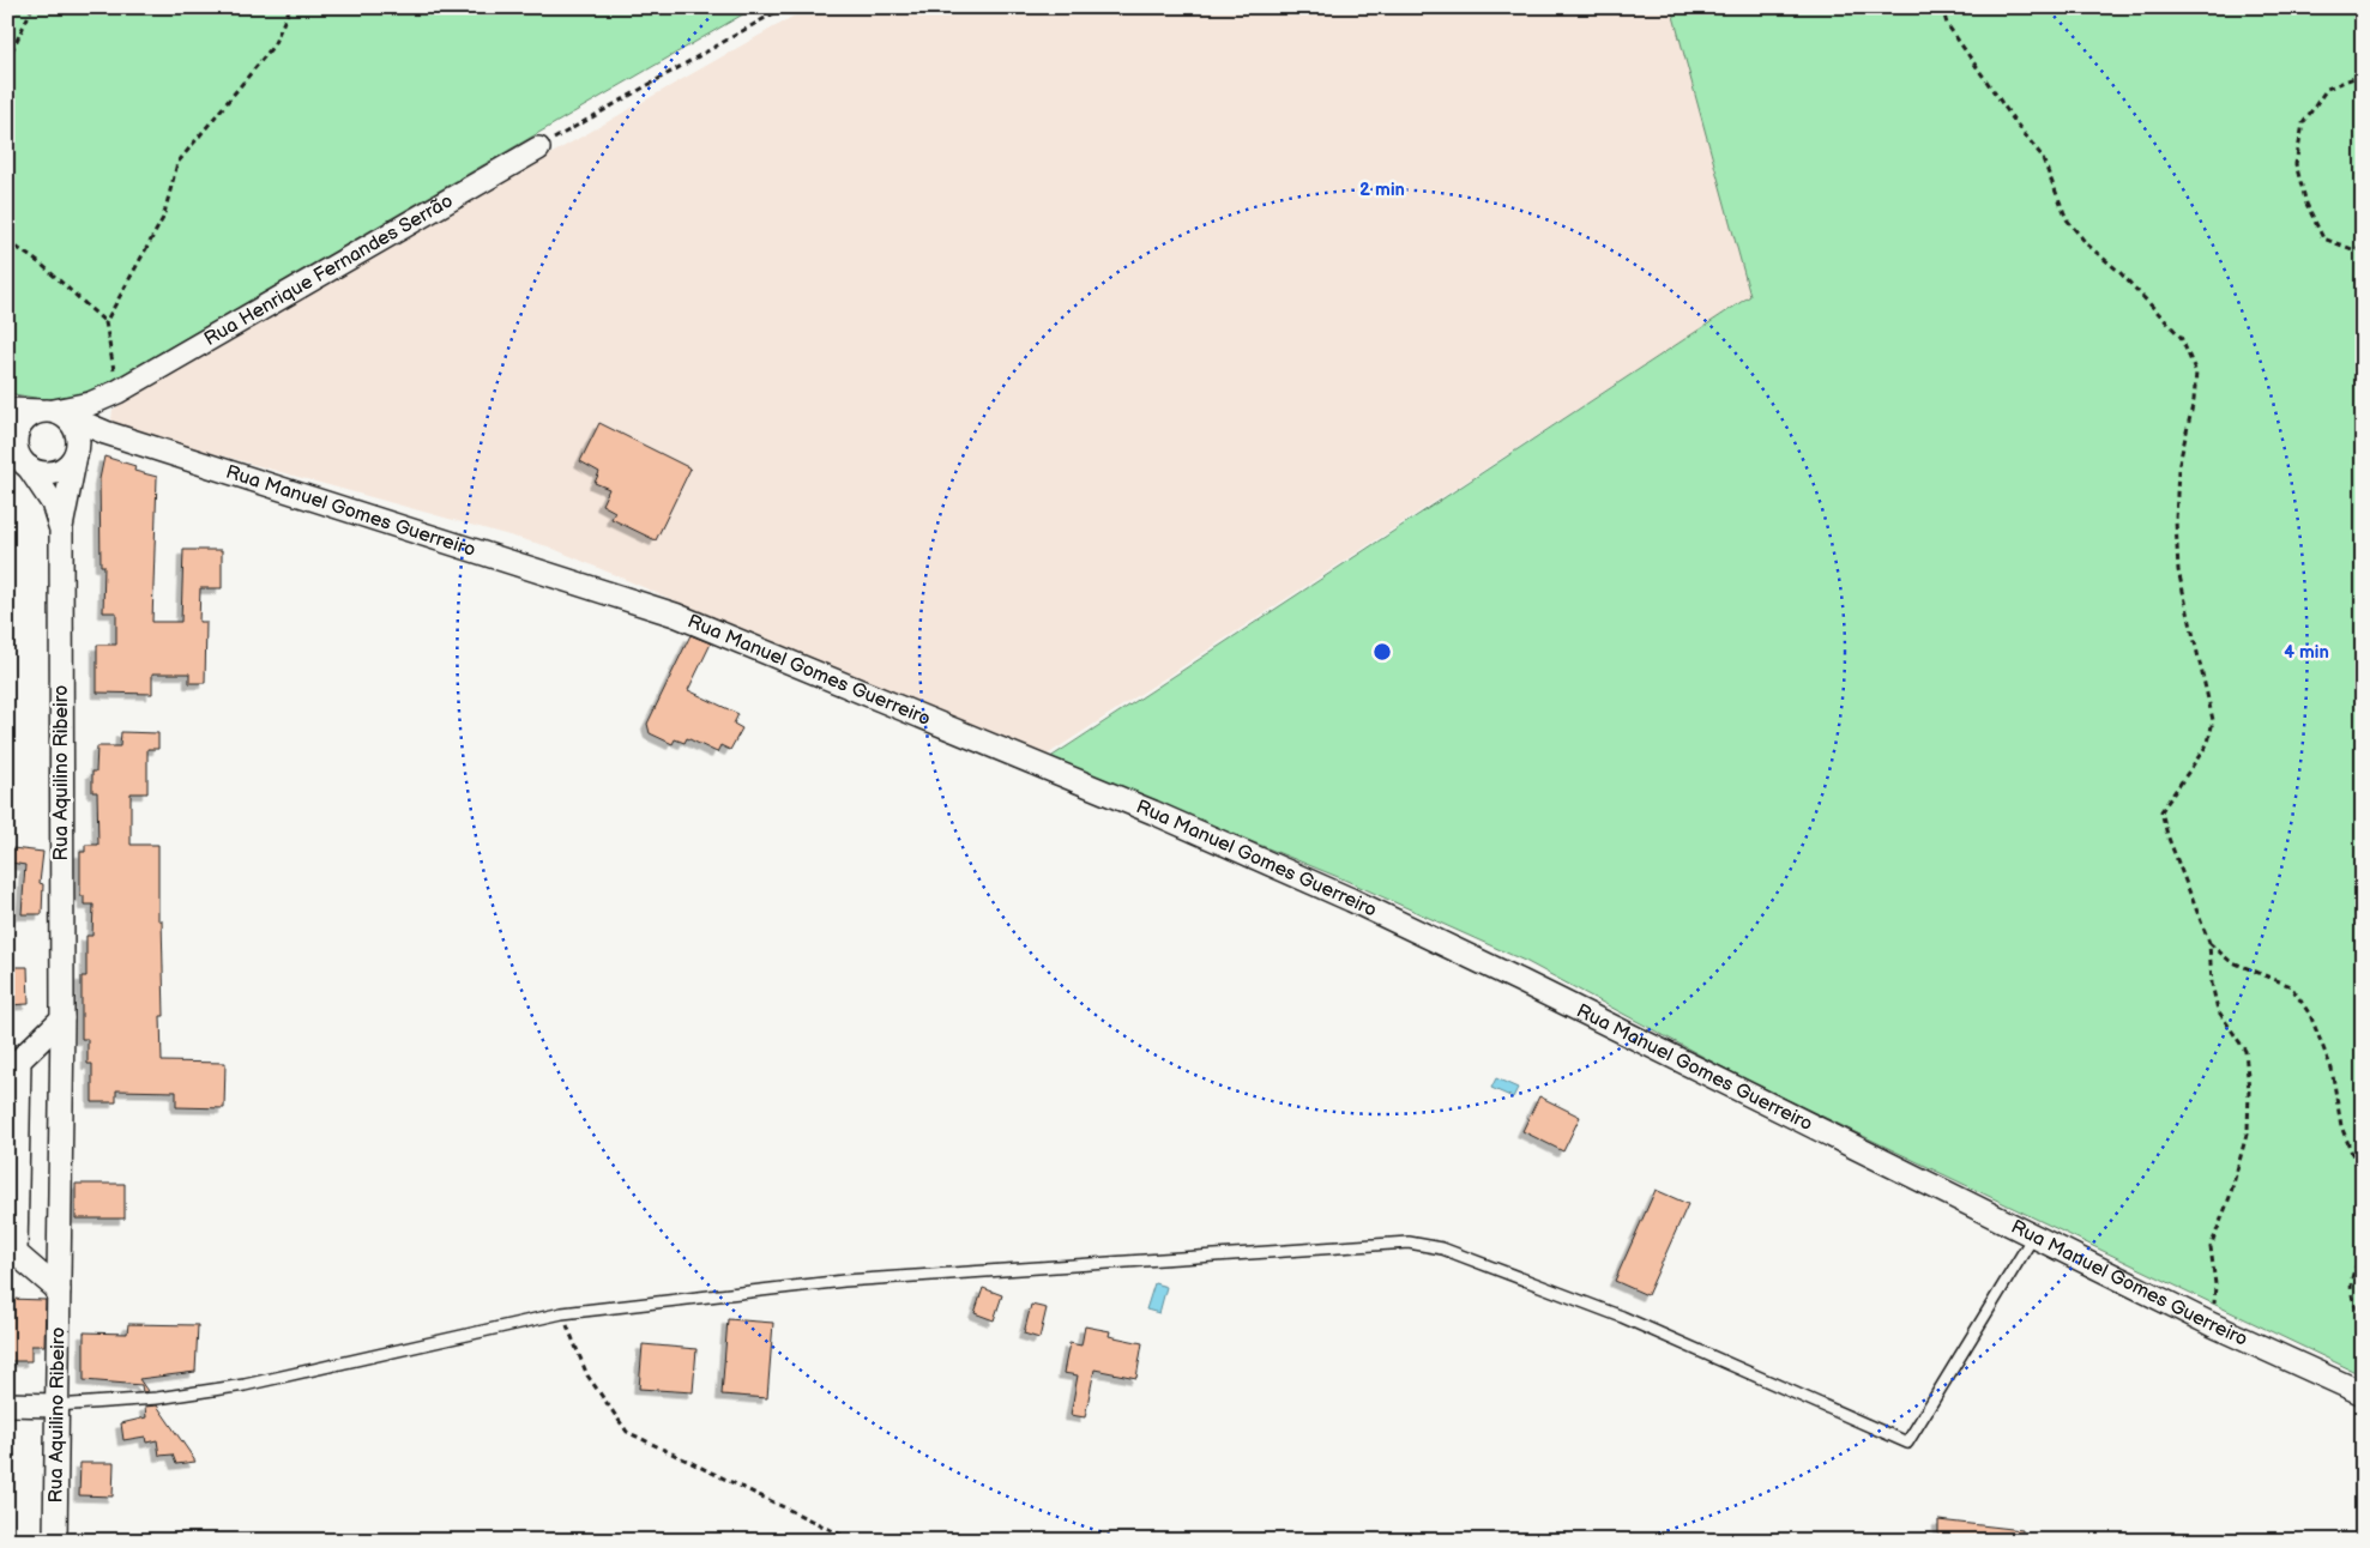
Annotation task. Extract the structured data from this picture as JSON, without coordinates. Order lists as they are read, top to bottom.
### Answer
{
  "streets": {
    "street": ["Rua Henrique Fernandes Serrão", "Rua Manuel Gomes Guerreiro", "Rua Aquilino Ribeiro"]
  },
  "rings": ["2 min", "4 min"]
}
